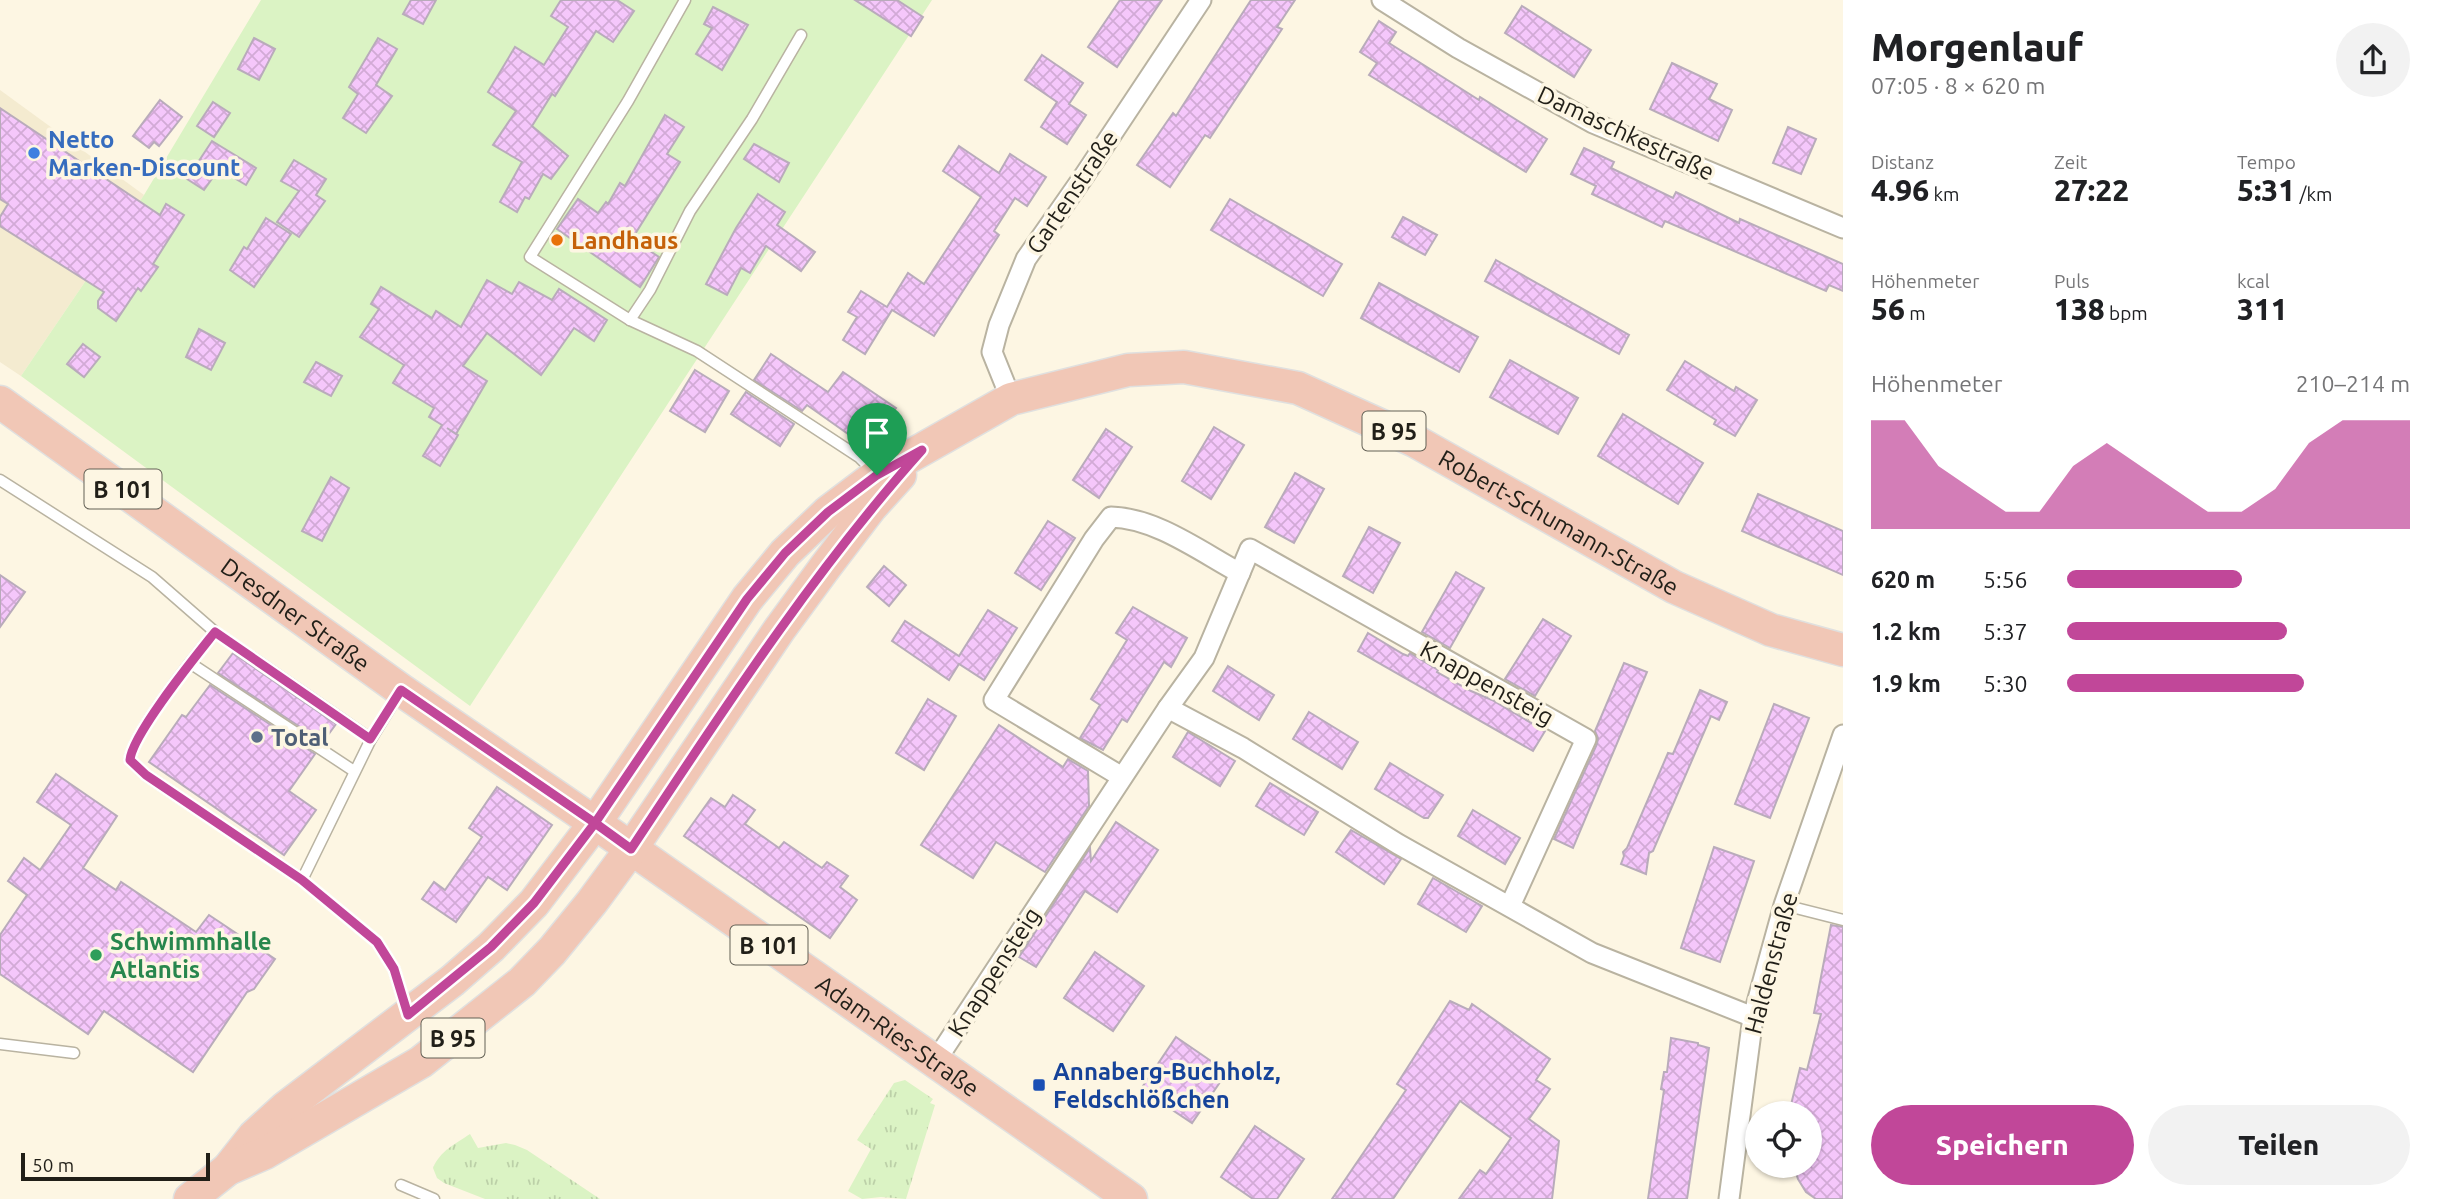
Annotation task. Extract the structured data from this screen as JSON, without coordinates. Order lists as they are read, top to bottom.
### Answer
{
  "streets": {
    "main road": [
      "B 95",
      "B 101",
      "Robert-Schumann-Straße",
      "Dresdner Straße",
      "Adam-Ries-Straße"
    ],
    "street": [
      "Damaschkestraße",
      "Gartenstraße",
      "Knappensteig",
      "Haldenstraße"
    ]
  },
  "crossings": [
    ["Gartenstraße", "Robert-Schumann-Straße"],
    ["B 95", "Robert-Schumann-Straße"],
    ["B 95", "Dresdner Straße"],
    ["B 95", "Adam-Ries-Straße"],
    ["Robert-Schumann-Straße", "Dresdner Straße"],
    ["Robert-Schumann-Straße", "Adam-Ries-Straße"],
    ["Dresdner Straße", "Adam-Ries-Straße"],
    ["Knappensteig", "Adam-Ries-Straße"]
  ],
  "places": {
    "other": [
      "Netto Marken-Discount",
      "Landhaus",
      "Total",
      "Schwimmhalle Atlantis"
    ],
    "transit": ["Annaberg-Buchholz, Feldschlößchen"]
  },
  "scale_bar": "50 m",
  "page": {
    "heading": ["Morgenlauf", "07:05 · 8 × 620 m"],
    "stats": [
      ["Distanz", "4.96 km"],
      ["Zeit", "27:22"],
      ["Tempo", "5:31 /km"],
      ["Höhenmeter", "56 m"],
      ["Puls", "138 bpm"],
      ["kcal", "311"]
    ],
    "chart": ["Höhenmeter", "210–214 m"],
    "list": [
      {
        "name": "620 m",
        "note": "5:56"
      },
      {
        "name": "1.2 km",
        "note": "5:37"
      },
      {
        "name": "1.9 km",
        "note": "5:30"
      }
    ],
    "buttons": ["Speichern", "Teilen"],
    "scale": "50 m"
  }
}
